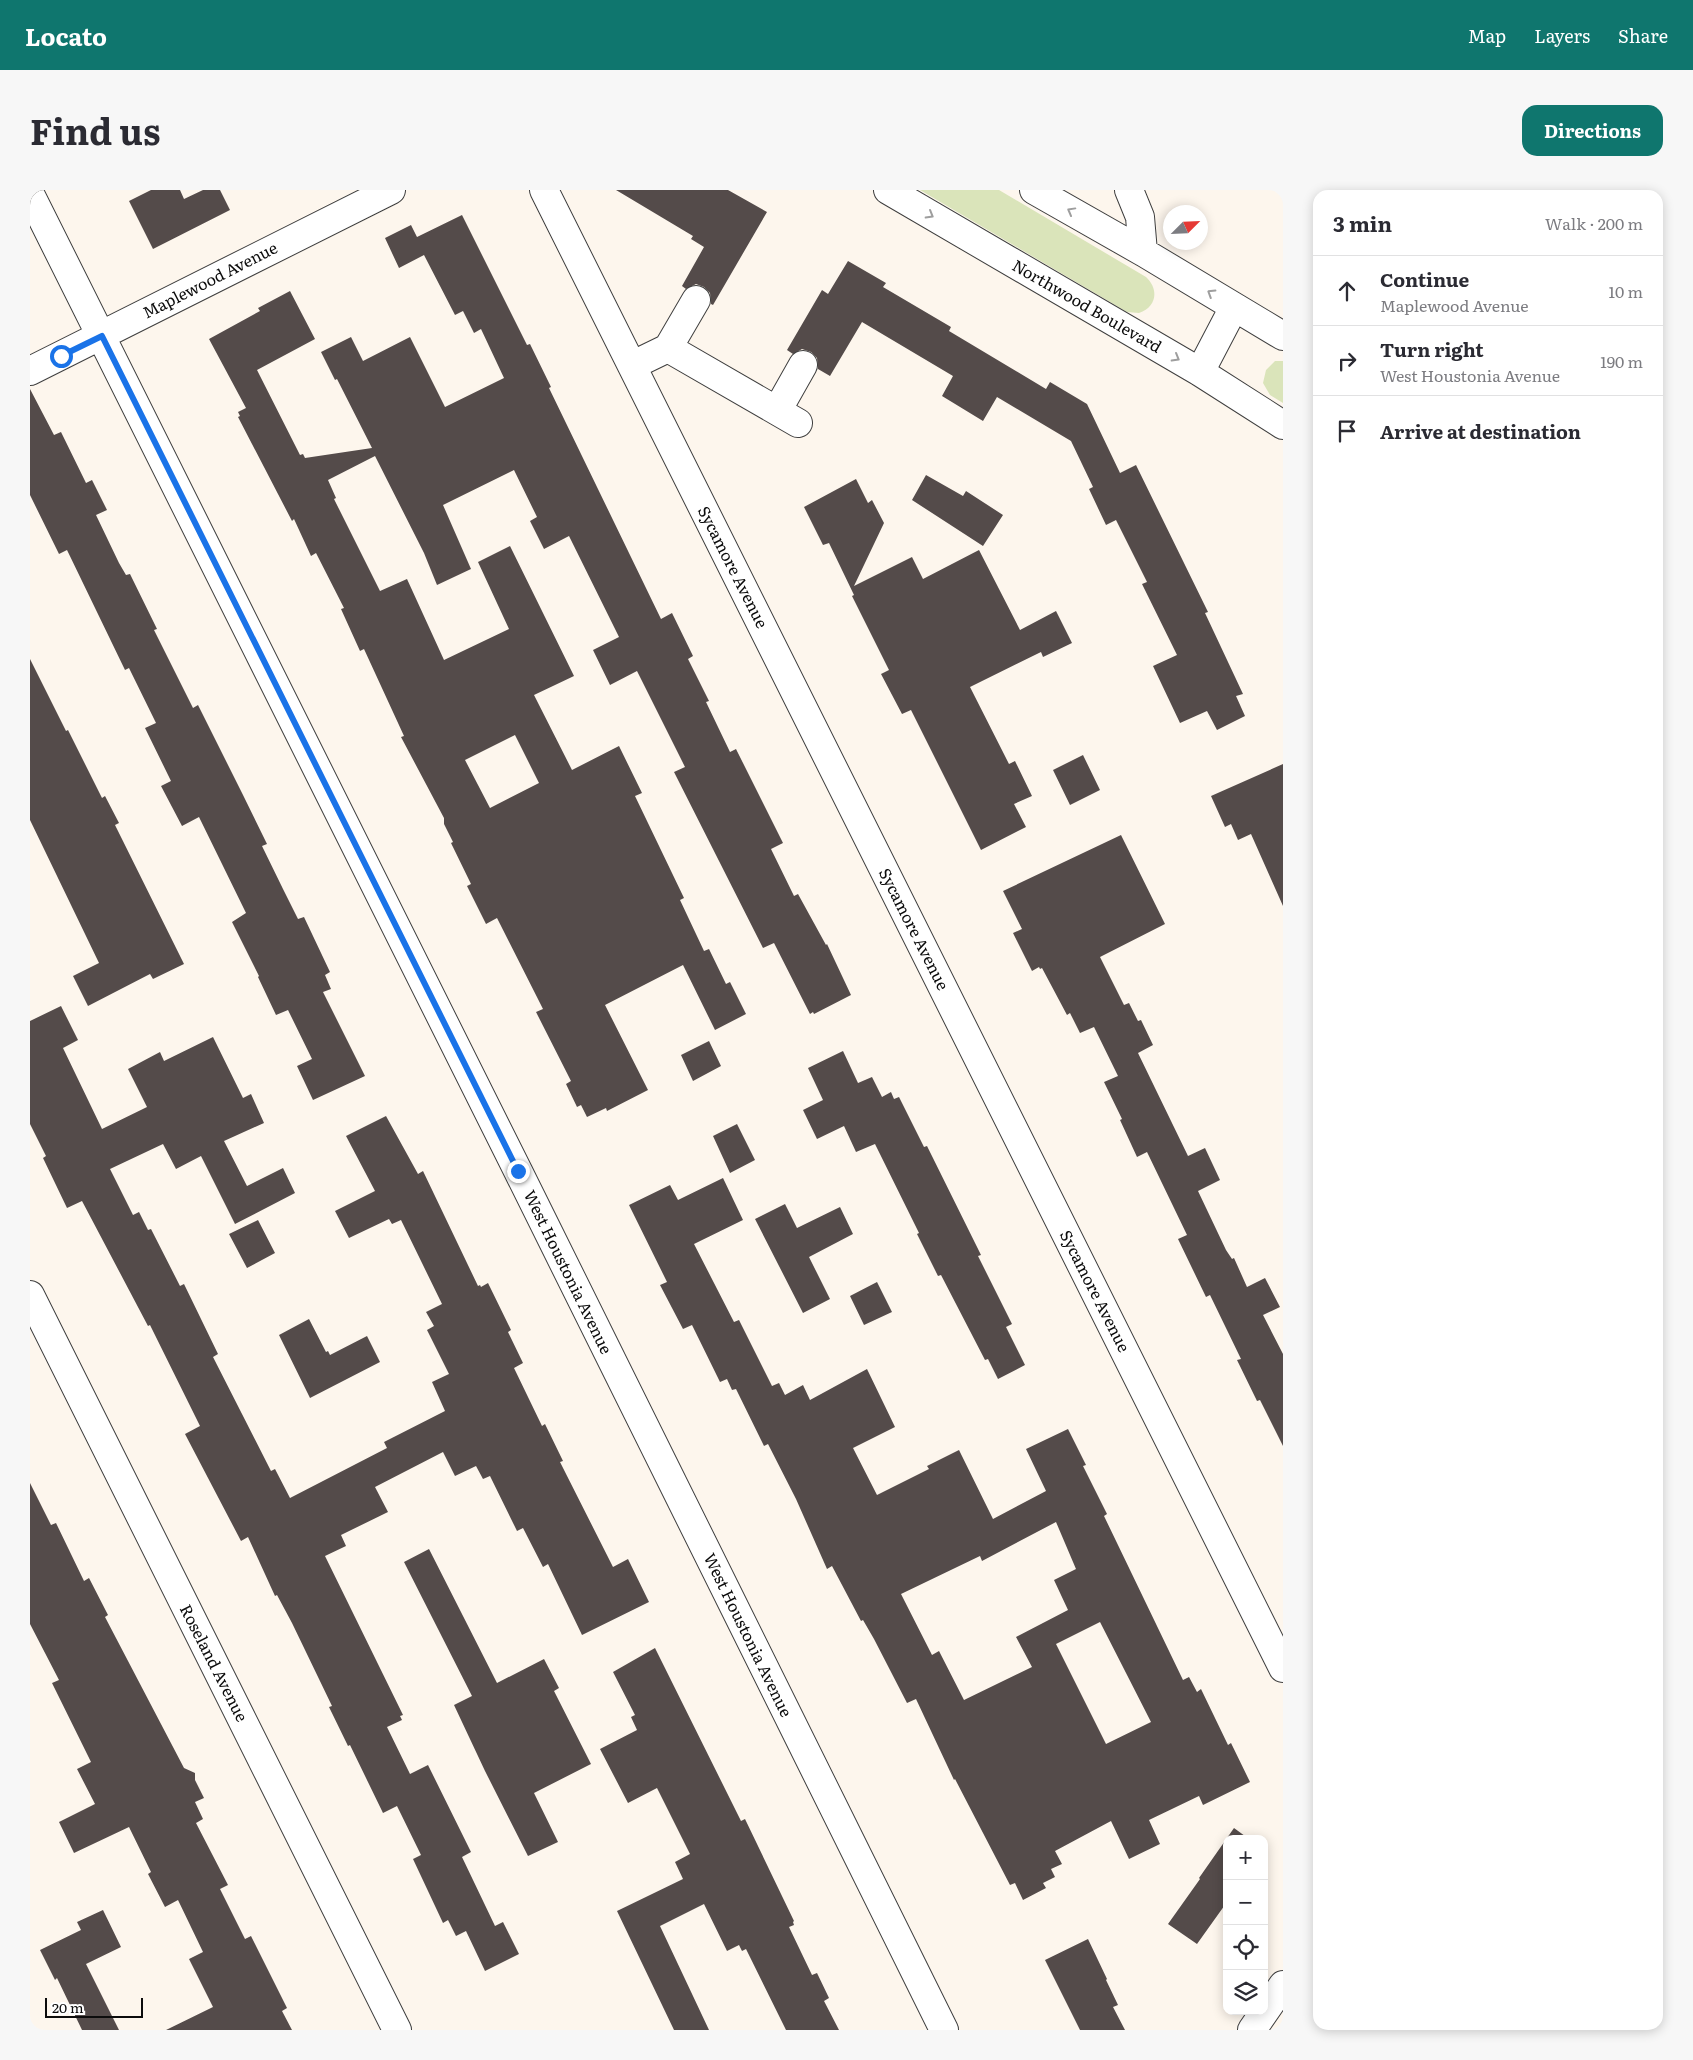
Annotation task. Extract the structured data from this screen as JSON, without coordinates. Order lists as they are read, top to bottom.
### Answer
{
  "streets": {
    "street": [
      "Maplewood Avenue",
      "Northwood Boulevard",
      "Sycamore Avenue",
      "West Houstonia Avenue",
      "Roseland Avenue"
    ]
  },
  "crossings": [
    ["Maplewood Avenue", "West Houstonia Avenue"]
  ],
  "scale_bar": "20 m",
  "north": "top right",
  "page": {
    "header": "Locato",
    "nav": ["Map", "Layers", "Share"],
    "title": "Find us",
    "buttons": "Directions",
    "heading": ["3 min", "Walk · 200 m"],
    "list": [
      ["Continue", "Maplewood Avenue", "10 m"],
      ["Turn right", "West Houstonia Avenue", "190 m"],
      "Arrive at destination"
    ],
    "map_buttons": ["+", "−"],
    "scale": "20 m"
  }
}
